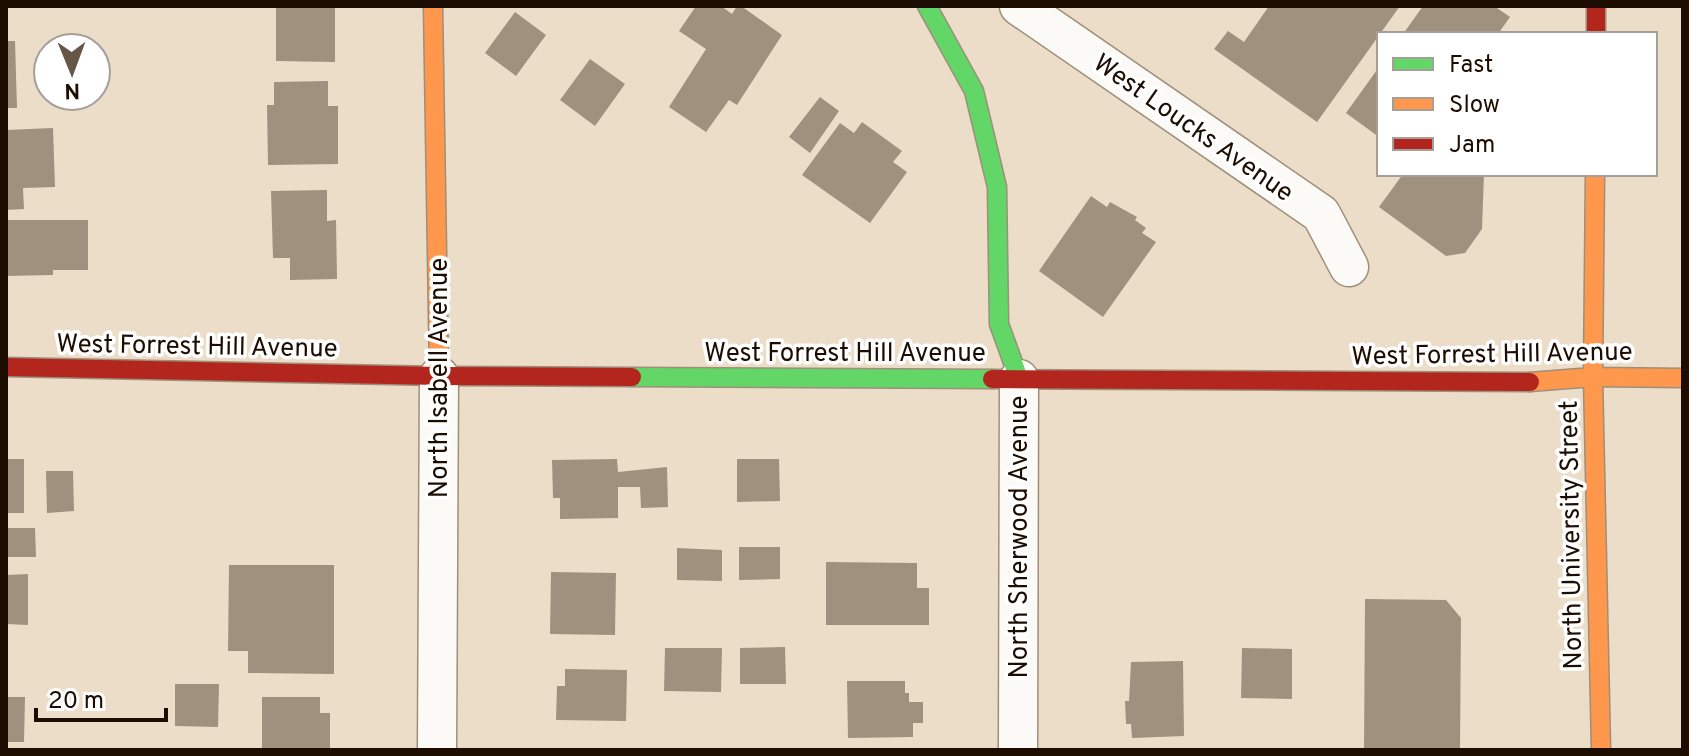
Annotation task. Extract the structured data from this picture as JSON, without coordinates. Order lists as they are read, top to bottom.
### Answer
{
  "streets": {
    "main road": [
      "West Forrest Hill Avenue",
      "North Isabell Avenue",
      "North University Street",
      "North Sherwood Avenue"
    ],
    "street": ["West Loucks Avenue"]
  },
  "crossings": [
    ["West Forrest Hill Avenue", "North Isabell Avenue"],
    ["West Forrest Hill Avenue", "North University Street"],
    ["West Forrest Hill Avenue", "North Sherwood Avenue"]
  ],
  "legend": ["Fast", "Slow", "Jam"],
  "scale_bar": "20 m",
  "north": "bottom"
}
